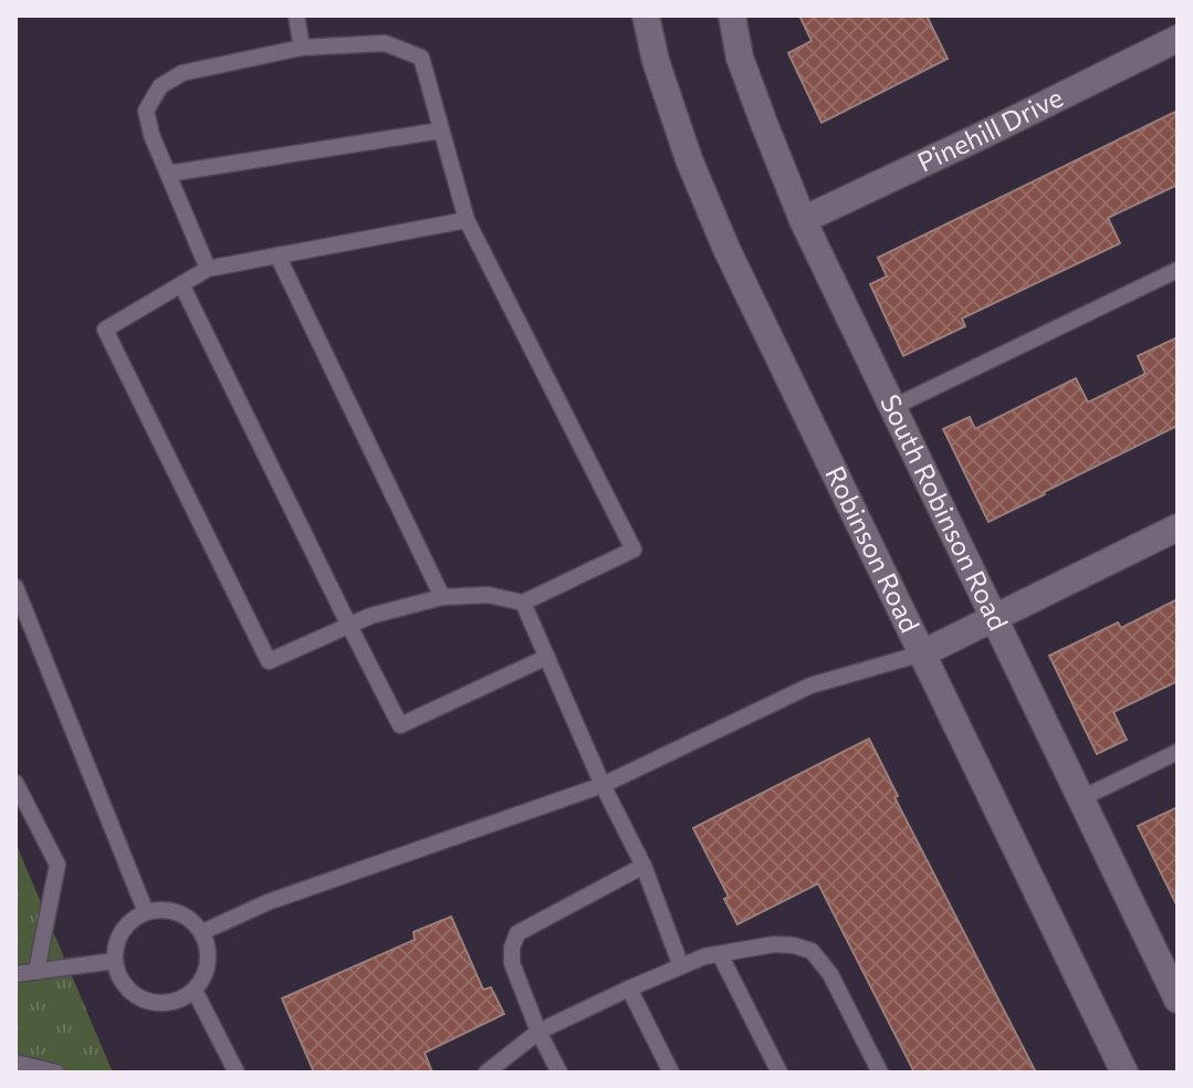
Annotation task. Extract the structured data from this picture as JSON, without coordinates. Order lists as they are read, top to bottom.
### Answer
{
  "streets": {
    "street": ["Pinehill Drive", "South Robinson Road", "Robinson Road"]
  },
  "crossings": [
    ["Pinehill Drive", "South Robinson Road"]
  ]
}
